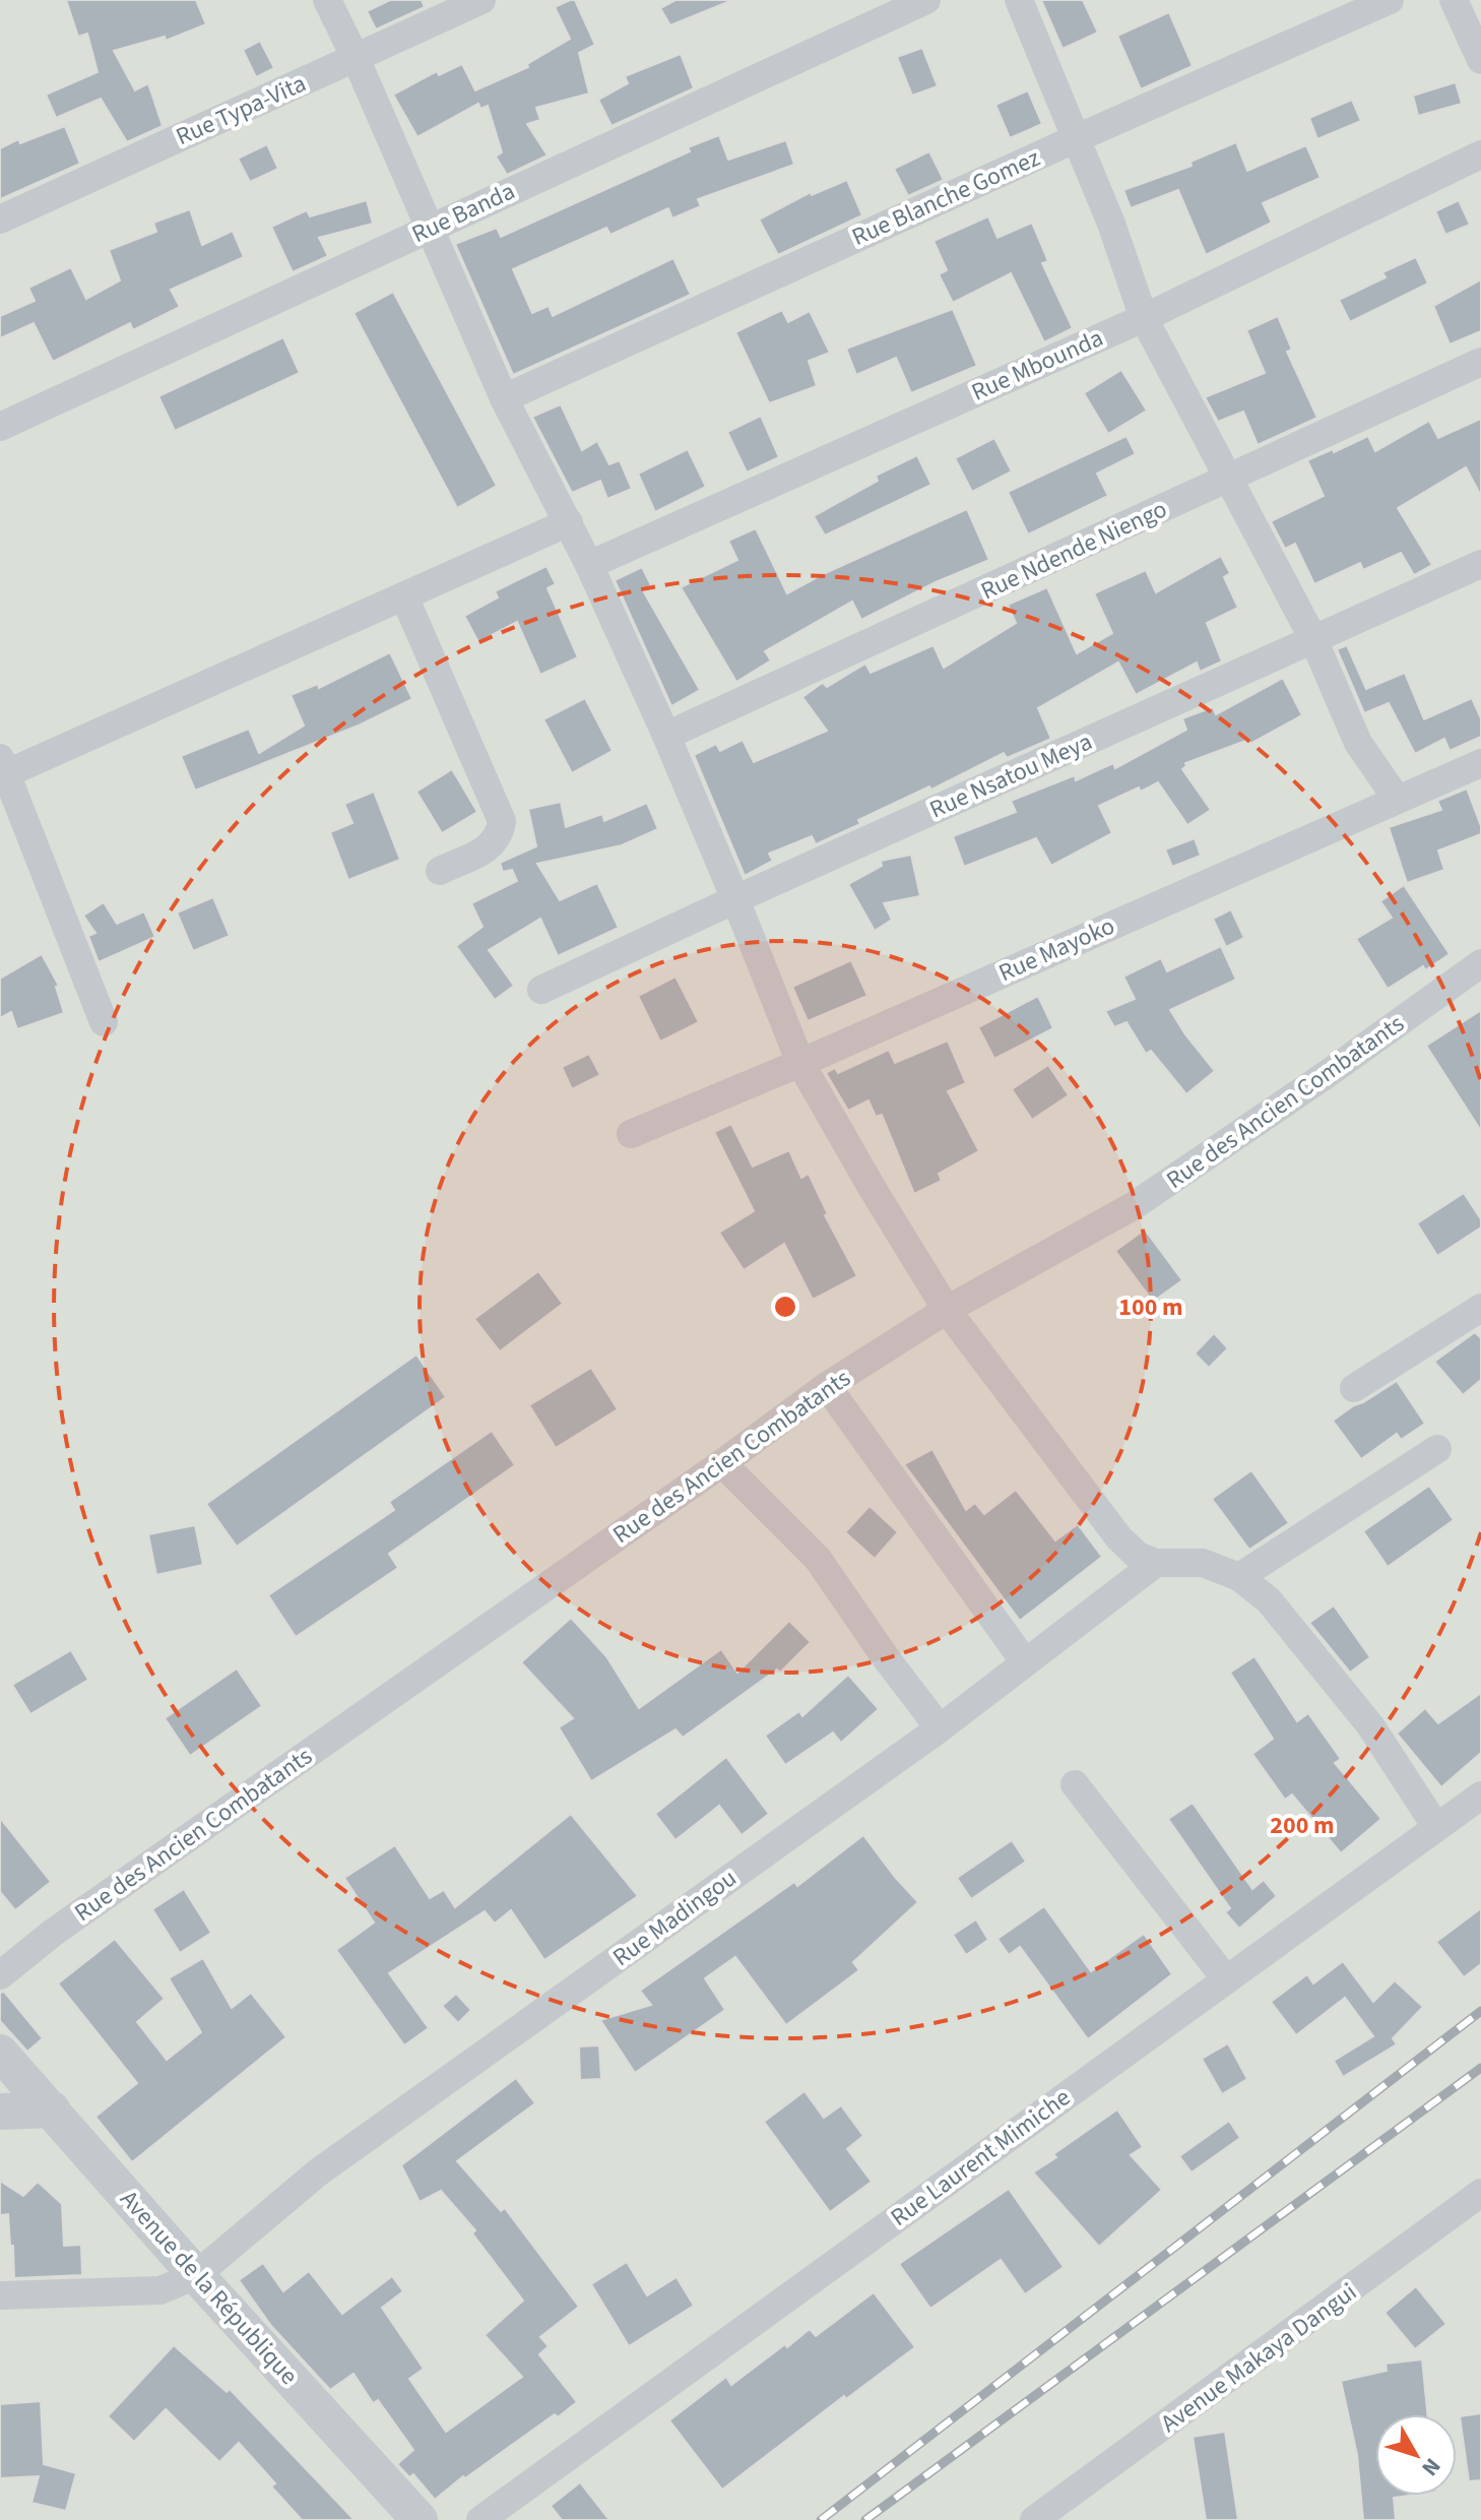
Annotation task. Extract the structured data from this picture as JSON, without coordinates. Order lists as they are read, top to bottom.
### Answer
{
  "streets": {
    "street": [
      "Rue Typa-Vita",
      "Rue Blanche Gomez",
      "Rue Banda",
      "Rue Mbounda",
      "Rue Ndende Niengo",
      "Rue Nsatou Meya",
      "Rue Mayoko",
      "Rue des Ancien Combatants",
      "Rue Madingou",
      "Rue Laurent Mimiche",
      "Avenue de la République",
      "Avenue Makaya Dangui"
    ]
  },
  "crossings": [
    ["Rue Madingou", "Avenue de la République"]
  ],
  "north": "bottom right",
  "rings": ["100 m", "200 m"]
}
